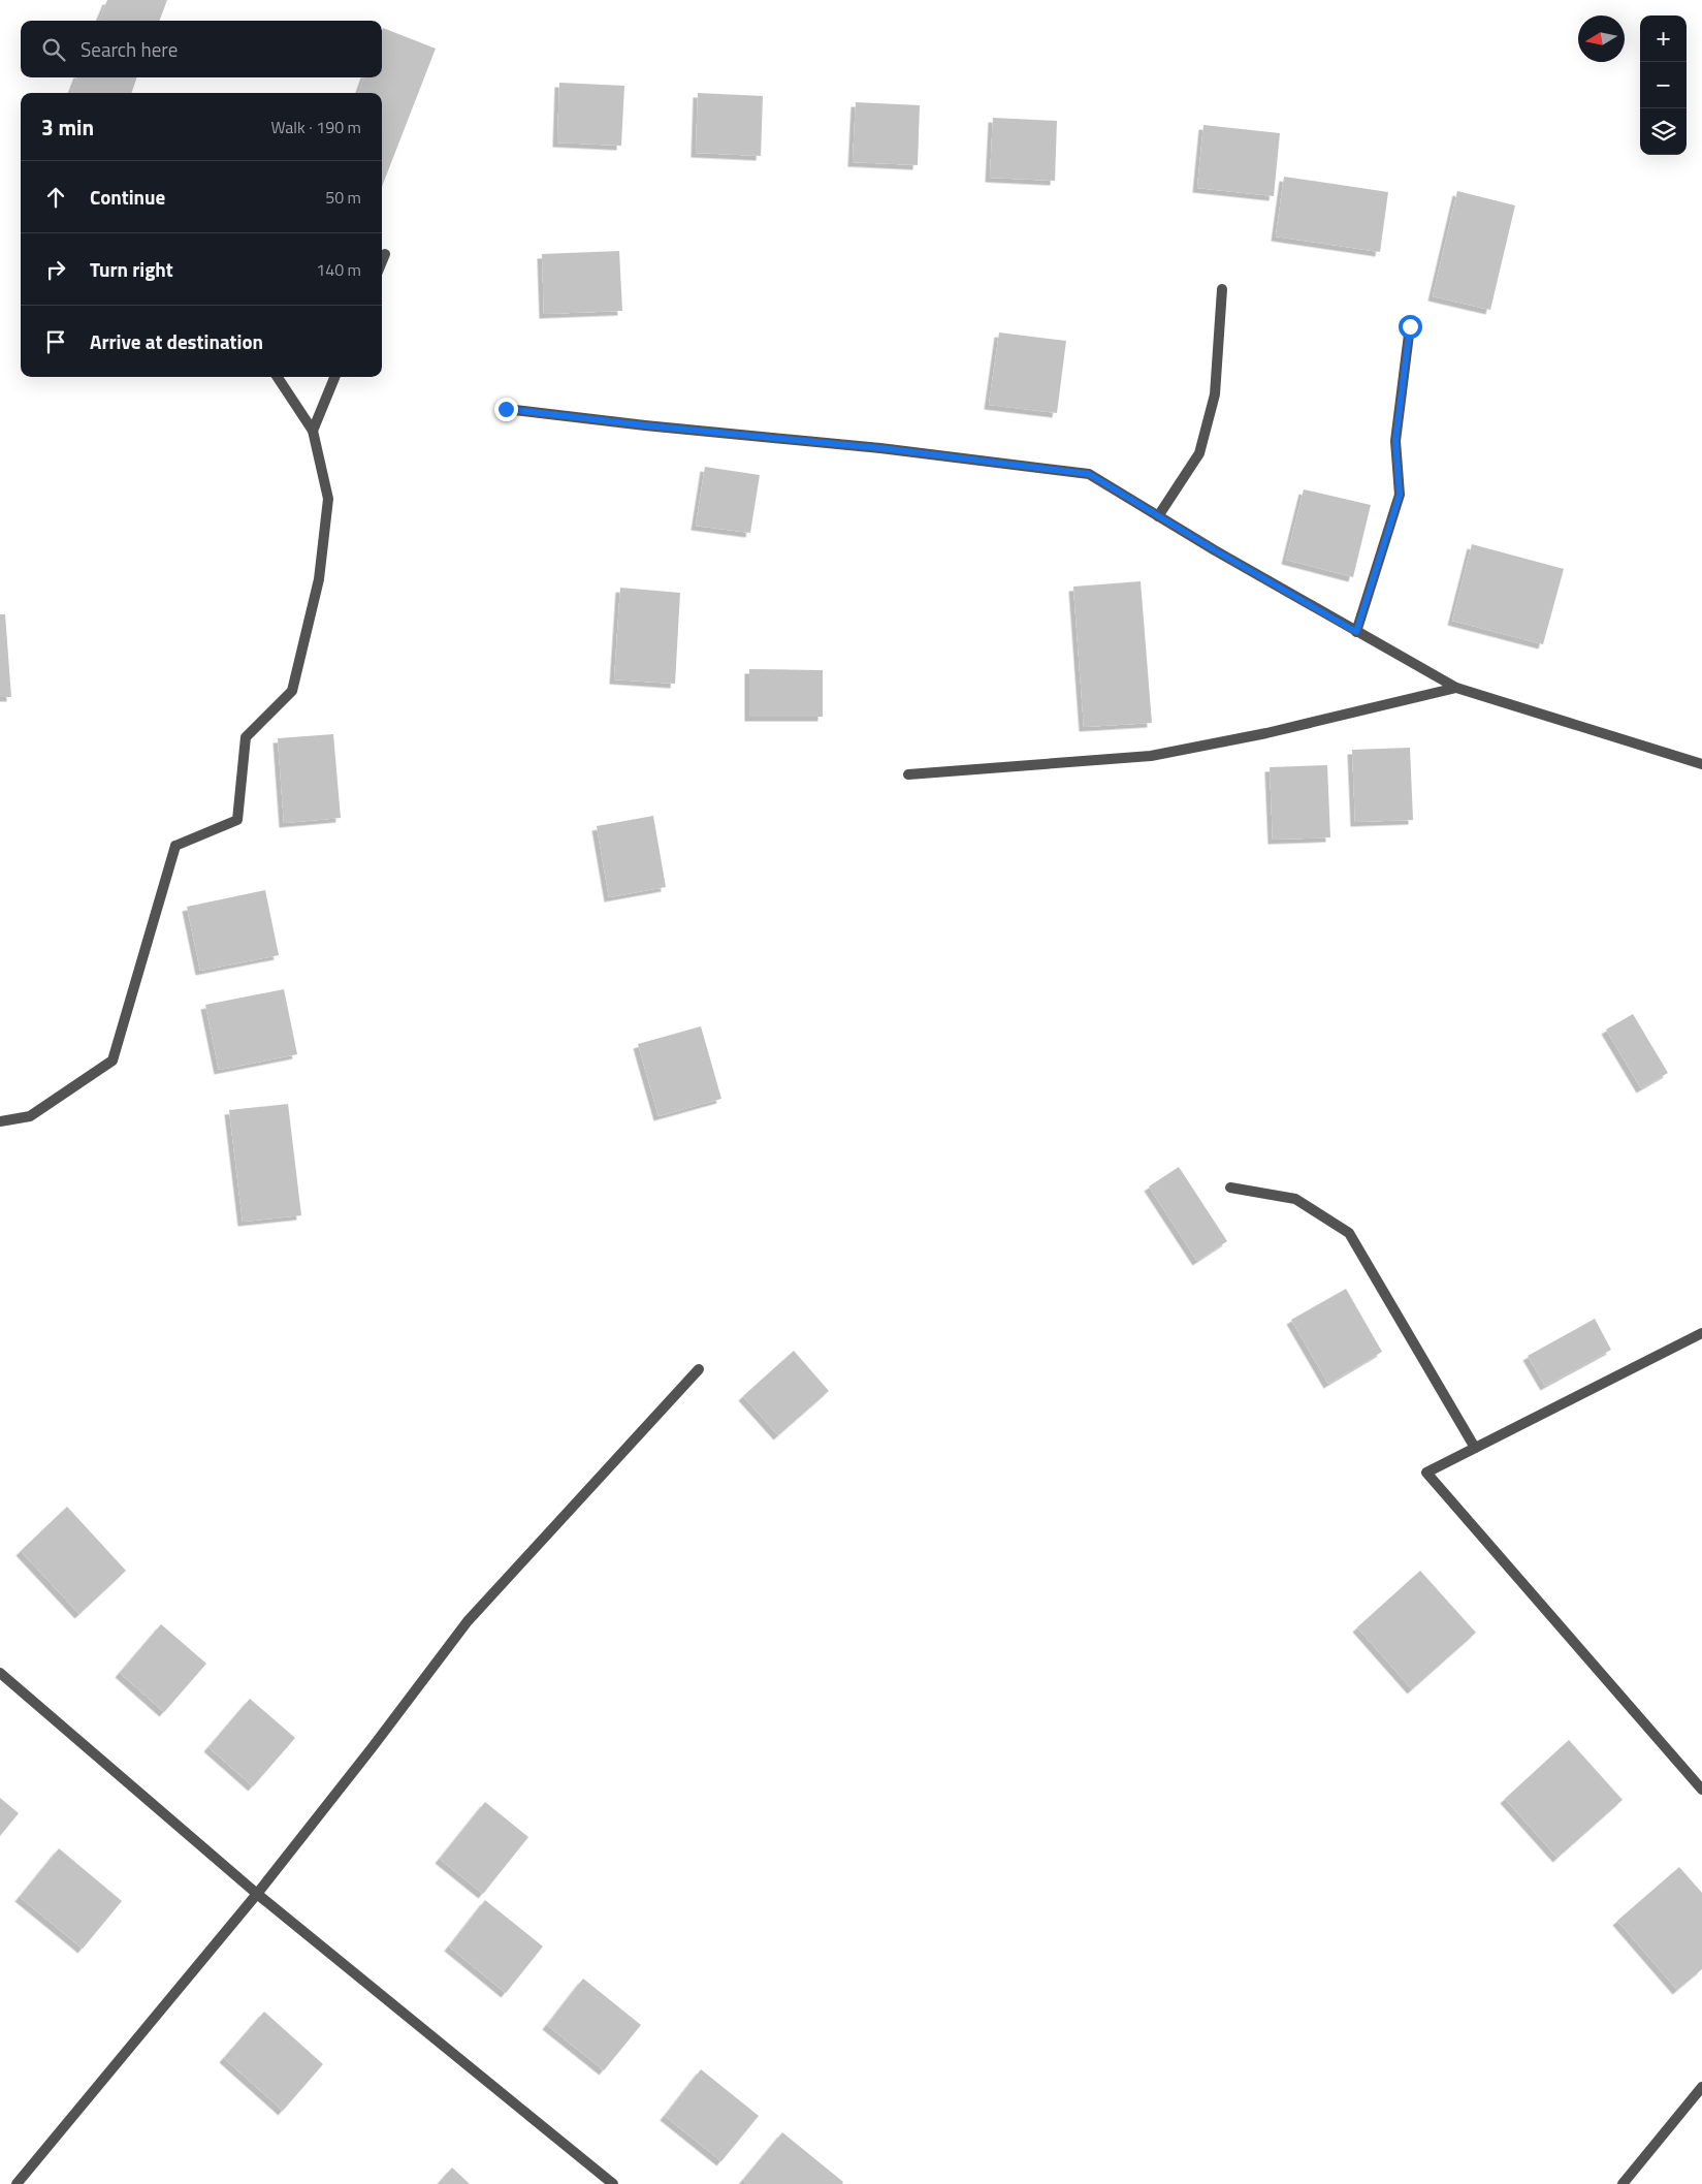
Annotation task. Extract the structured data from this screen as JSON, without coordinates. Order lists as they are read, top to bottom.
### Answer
{
  "north": "left",
  "page": {
    "map_buttons": ["+", "−"],
    "search": "Search here",
    "heading": ["3 min", "Walk · 190 m"],
    "list": [
      ["Continue", "50 m"],
      ["Turn right", "140 m"],
      "Arrive at destination"
    ]
  }
}
